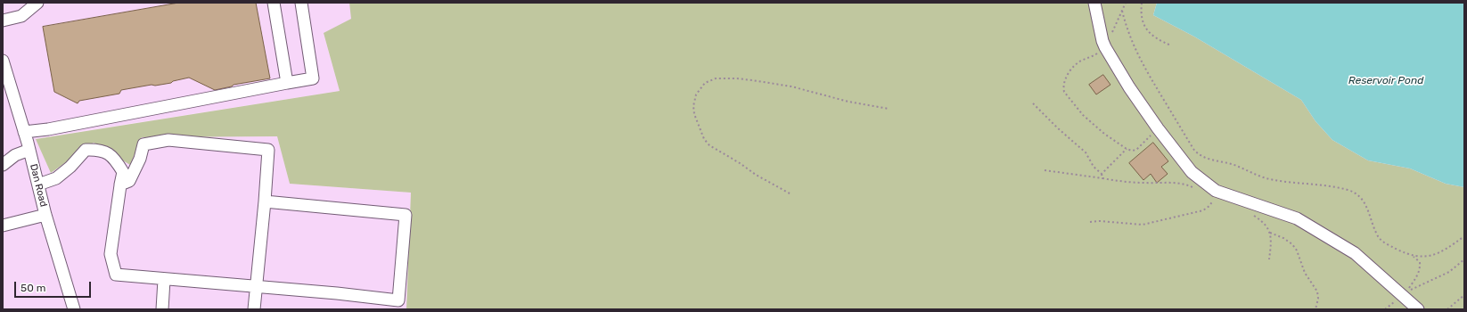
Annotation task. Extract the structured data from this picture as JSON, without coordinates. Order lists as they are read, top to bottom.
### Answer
{
  "streets": {
    "street": ["Dan Road"]
  },
  "water": ["Reservoir Pond"],
  "scale_bar": "50 m"
}
